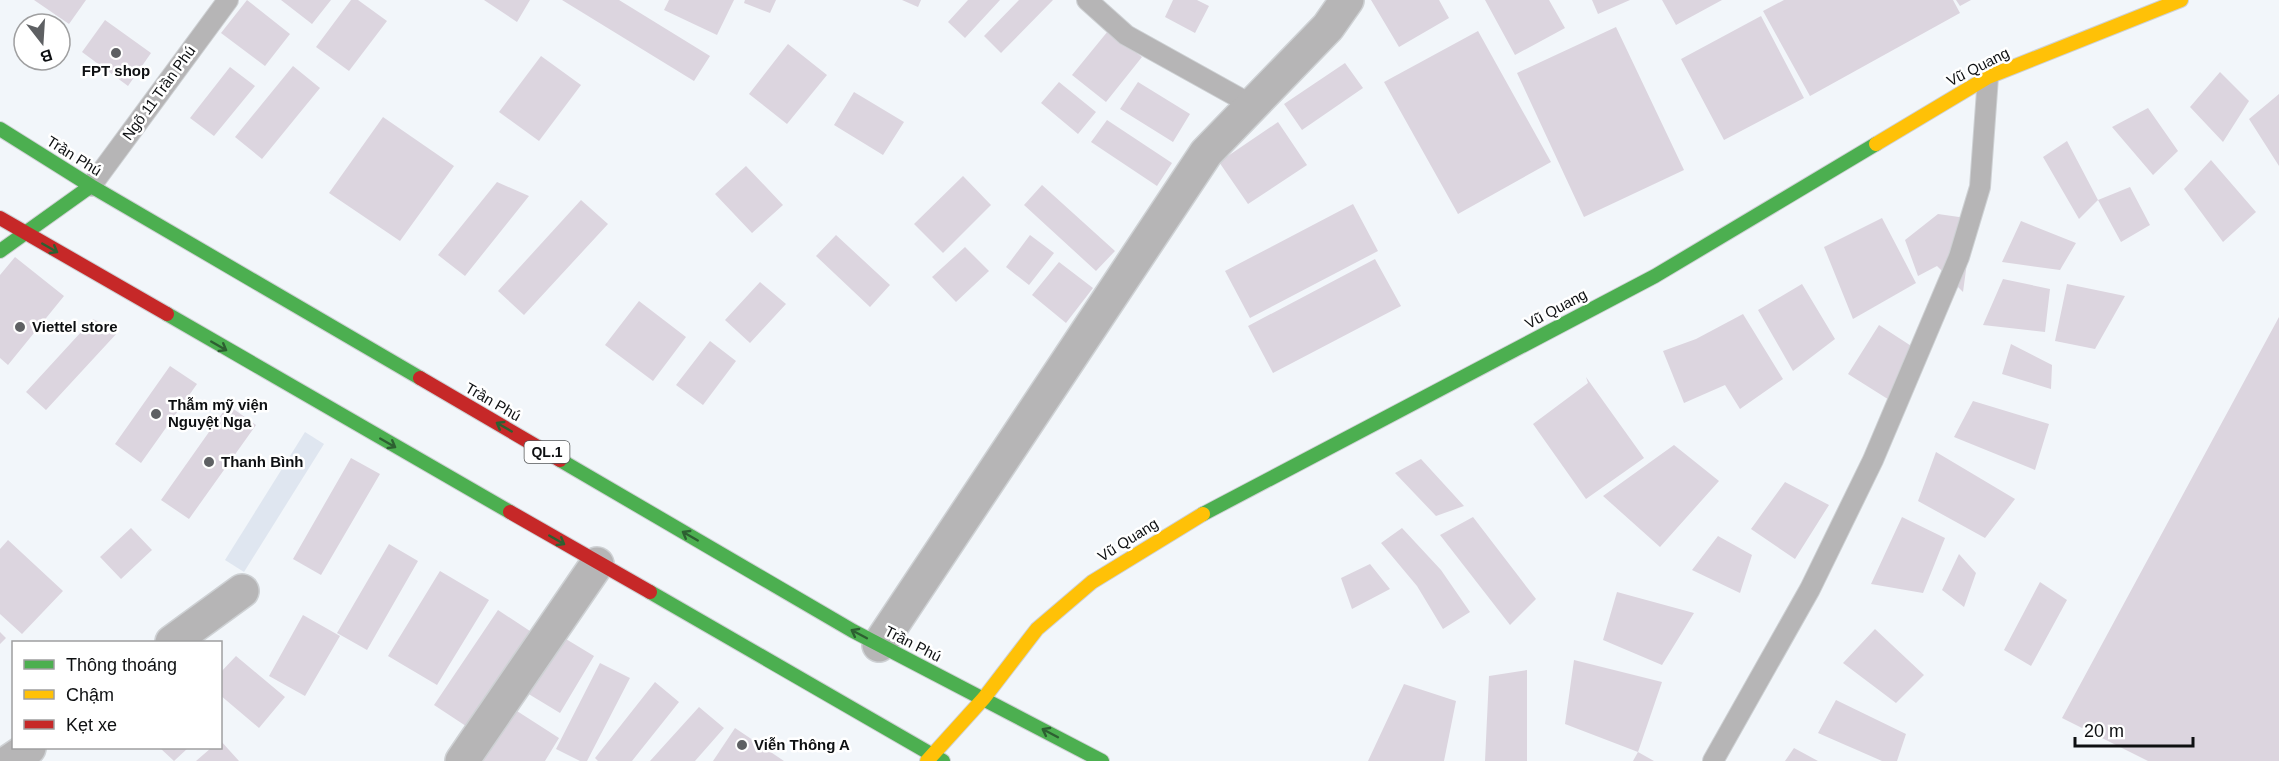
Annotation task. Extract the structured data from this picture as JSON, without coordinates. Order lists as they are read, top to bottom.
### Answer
{
  "streets": {
    "main road": ["Vũ Quang", "Trần Phú", "QL.1"],
    "lane": ["Ngõ 11 Trần Phú"]
  },
  "crossings": [
    ["Vũ Quang", "Trần Phú"],
    ["Ngõ 11 Trần Phú", "Trần Phú"]
  ],
  "places": [
    "FPT shop",
    "Viettel store",
    "Thẫm mỹ viện Nguyệt Nga",
    "Thanh Bình",
    "Viễn Thông A"
  ],
  "legend": ["Thông thoáng", "Chậm", "Kẹt xe"],
  "scale_bar": "20 m",
  "north": "bottom"
}
